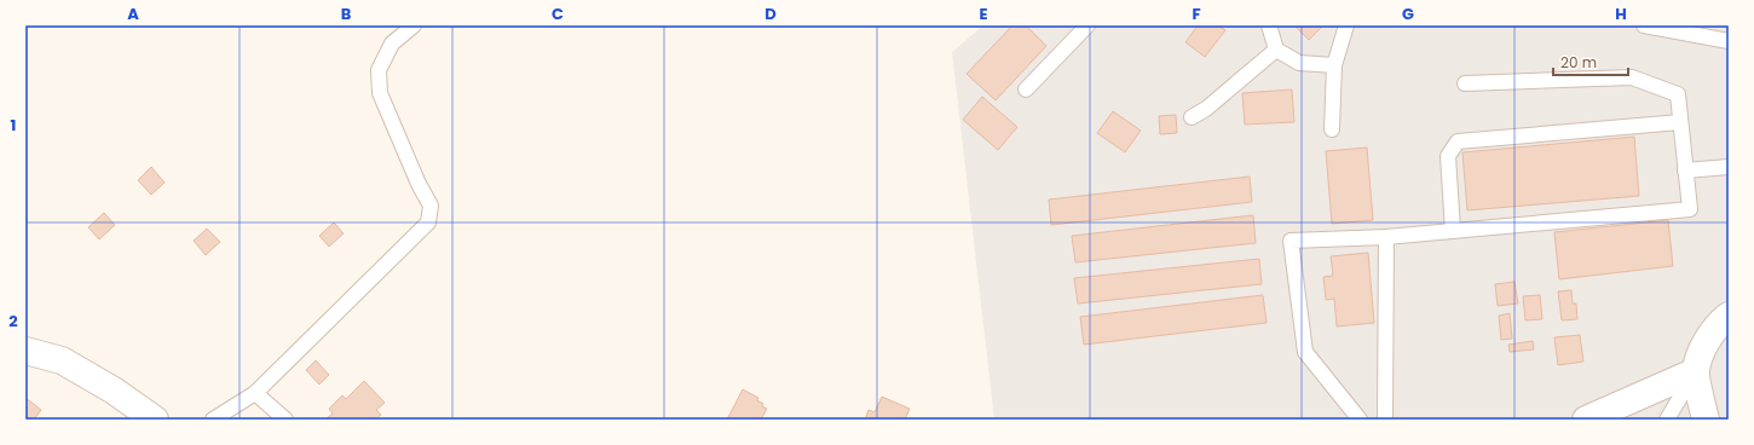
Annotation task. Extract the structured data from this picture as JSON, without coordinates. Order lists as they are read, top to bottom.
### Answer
{
  "scale_bar": "20 m",
  "grid": {
    "columns": [
      "A",
      "B",
      "C",
      "D",
      "E",
      "F",
      "G",
      "H"
    ],
    "rows": ["1", "2"]
  }
}
